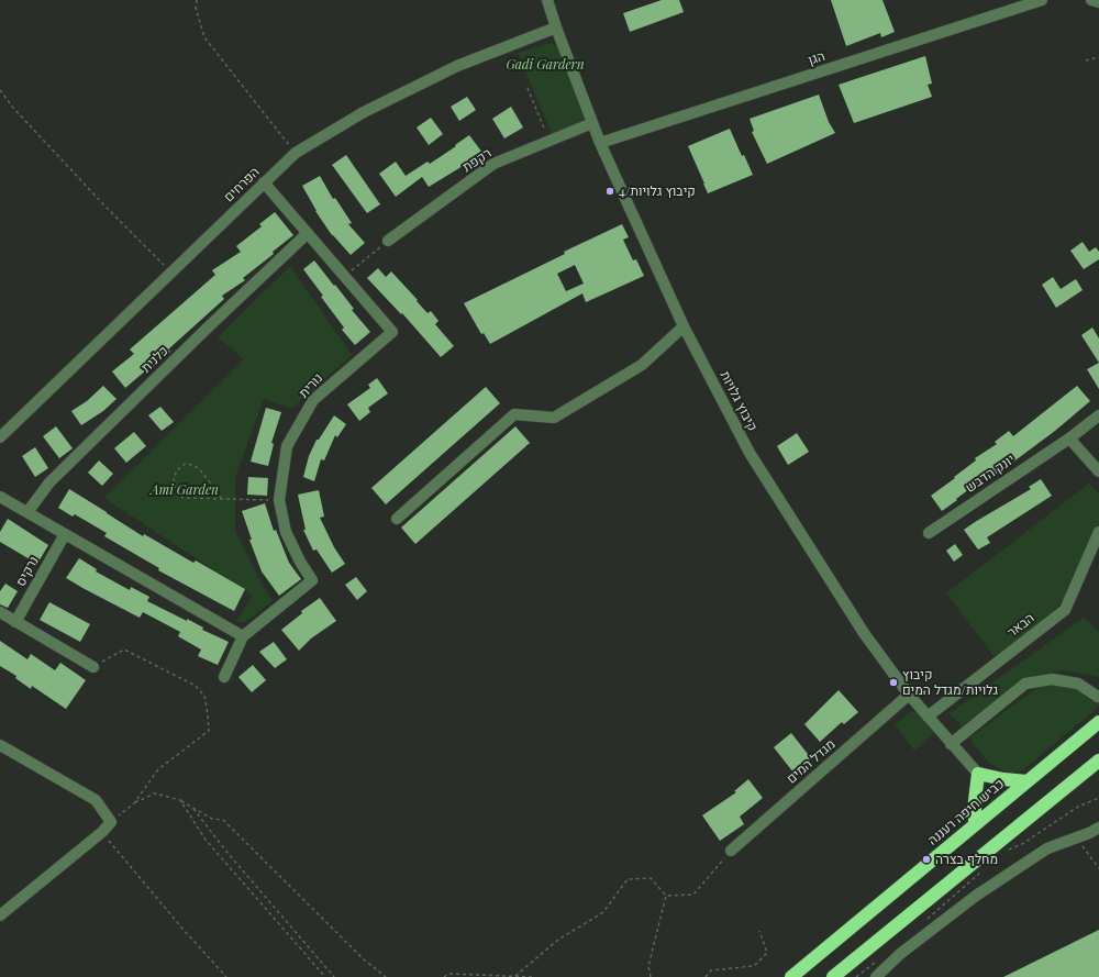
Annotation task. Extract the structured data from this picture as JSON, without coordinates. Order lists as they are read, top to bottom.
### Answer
{
  "streets": {
    "highway": ["כביש חיפה רעננה"],
    "street": [
      "הגן",
      "רקפת",
      "הפרחים",
      "כלנית",
      "נורית",
      "קיבוץ גלויות",
      "יונק הדבש",
      "נרקיס",
      "הבאר",
      "מגדל המים"
    ]
  },
  "crossings": [
    ["הגן", "קיבוץ גלויות"],
    ["רקפת", "קיבוץ גלויות"],
    ["הפרחים", "נורית"],
    ["הפרחים", "קיבוץ גלויות"],
    ["כלנית", "נורית"],
    ["קיבוץ גלויות", "הבאר"],
    ["קיבוץ גלויות", "מגדל המים"]
  ],
  "parks": ["Gadi Gardern", "Ami Garden"],
  "places": ["קיבוץ גלויות/4", "קיבוץ גלויות/מגדל המים", "מחלף בצרה"]
}
